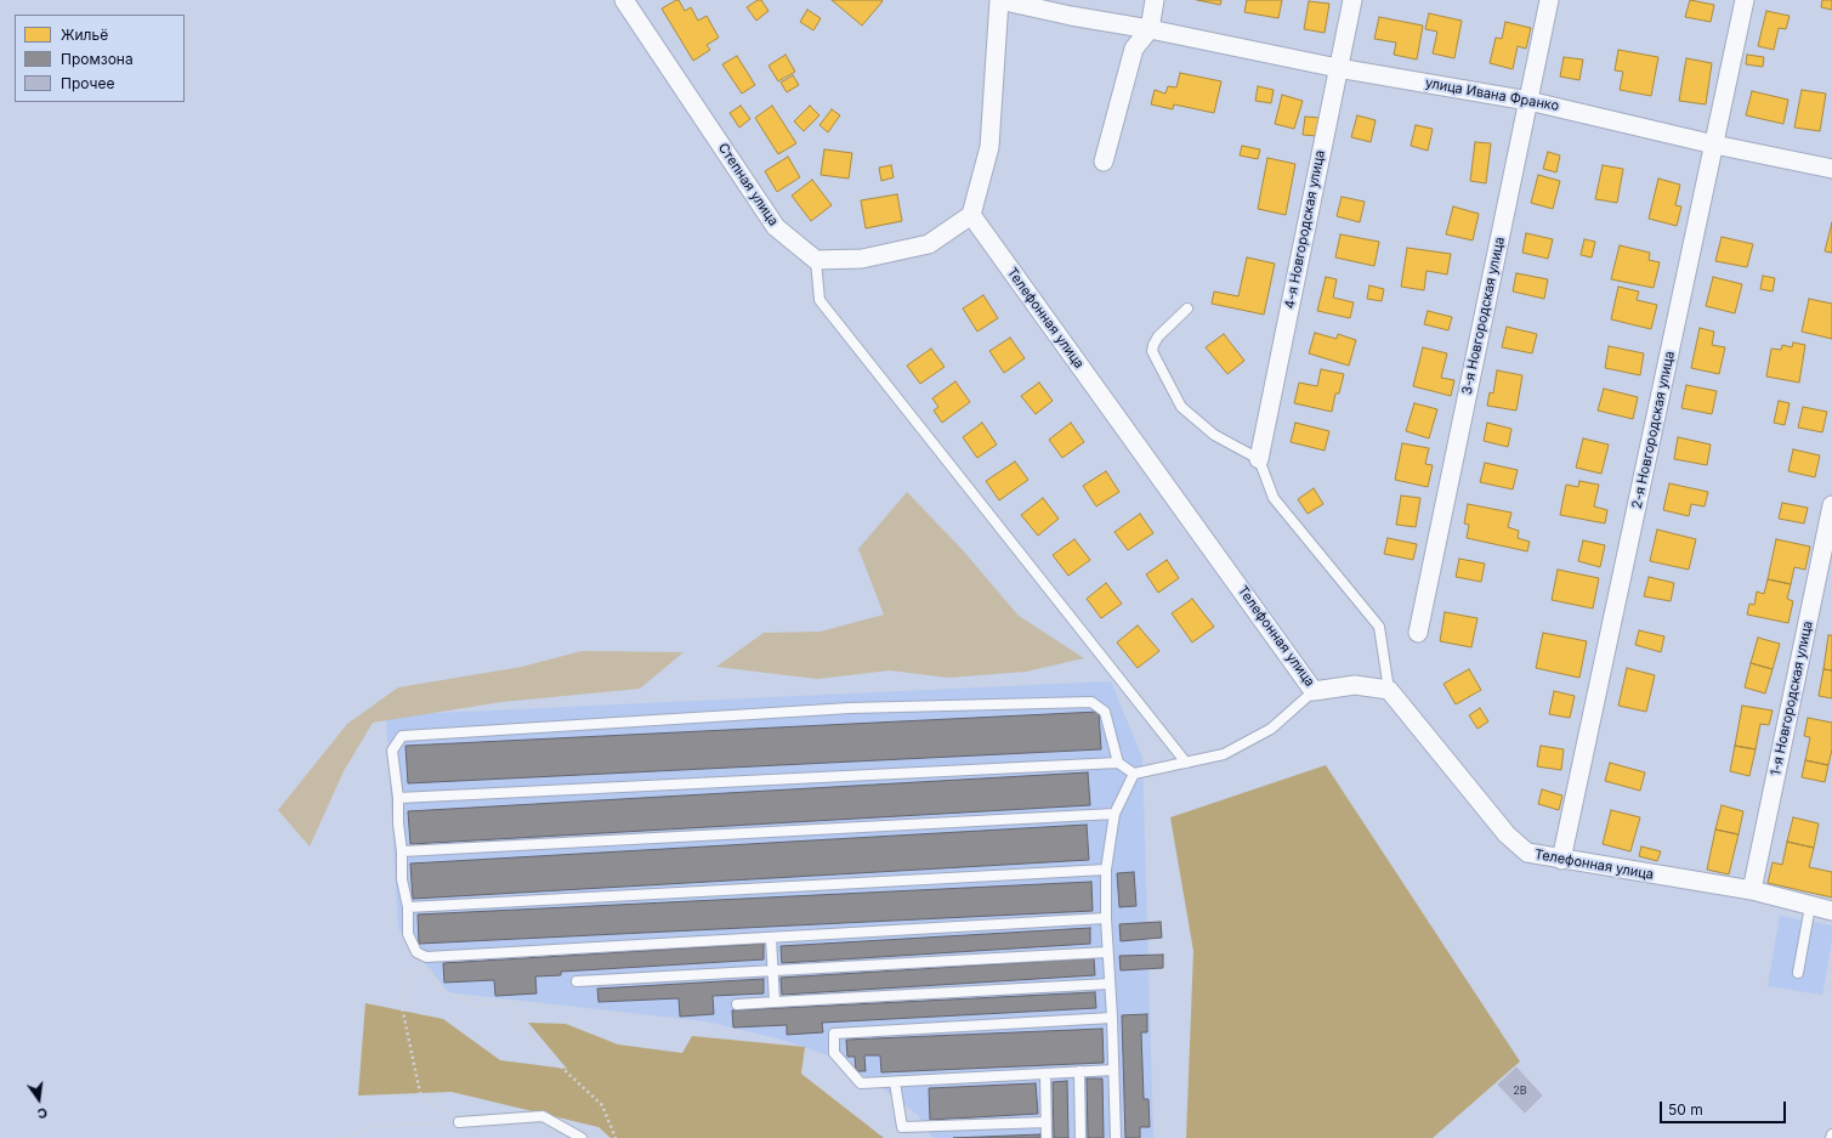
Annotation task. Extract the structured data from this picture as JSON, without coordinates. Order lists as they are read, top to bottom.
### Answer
{
  "streets": {
    "street": [
      "улица Ивана Франко",
      "Степная улица",
      "4-я Новгородская улица",
      "3-я Новгородская улица",
      "Телефонная улица",
      "2-я Новгородская улица",
      "1-я Новгородская улица"
    ]
  },
  "crossings": [
    ["улица Ивана Франко", "4-я Новгородская улица"],
    ["улица Ивана Франко", "3-я Новгородская улица"],
    ["улица Ивана Франко", "2-я Новгородская улица"],
    ["Телефонная улица", "2-я Новгородская улица"],
    ["Телефонная улица", "1-я Новгородская улица"]
  ],
  "house_numbers": ["2В"],
  "legend": ["Жильё", "Промзона", "Прочее"],
  "scale_bar": "50 m",
  "north": "bottom"
}
